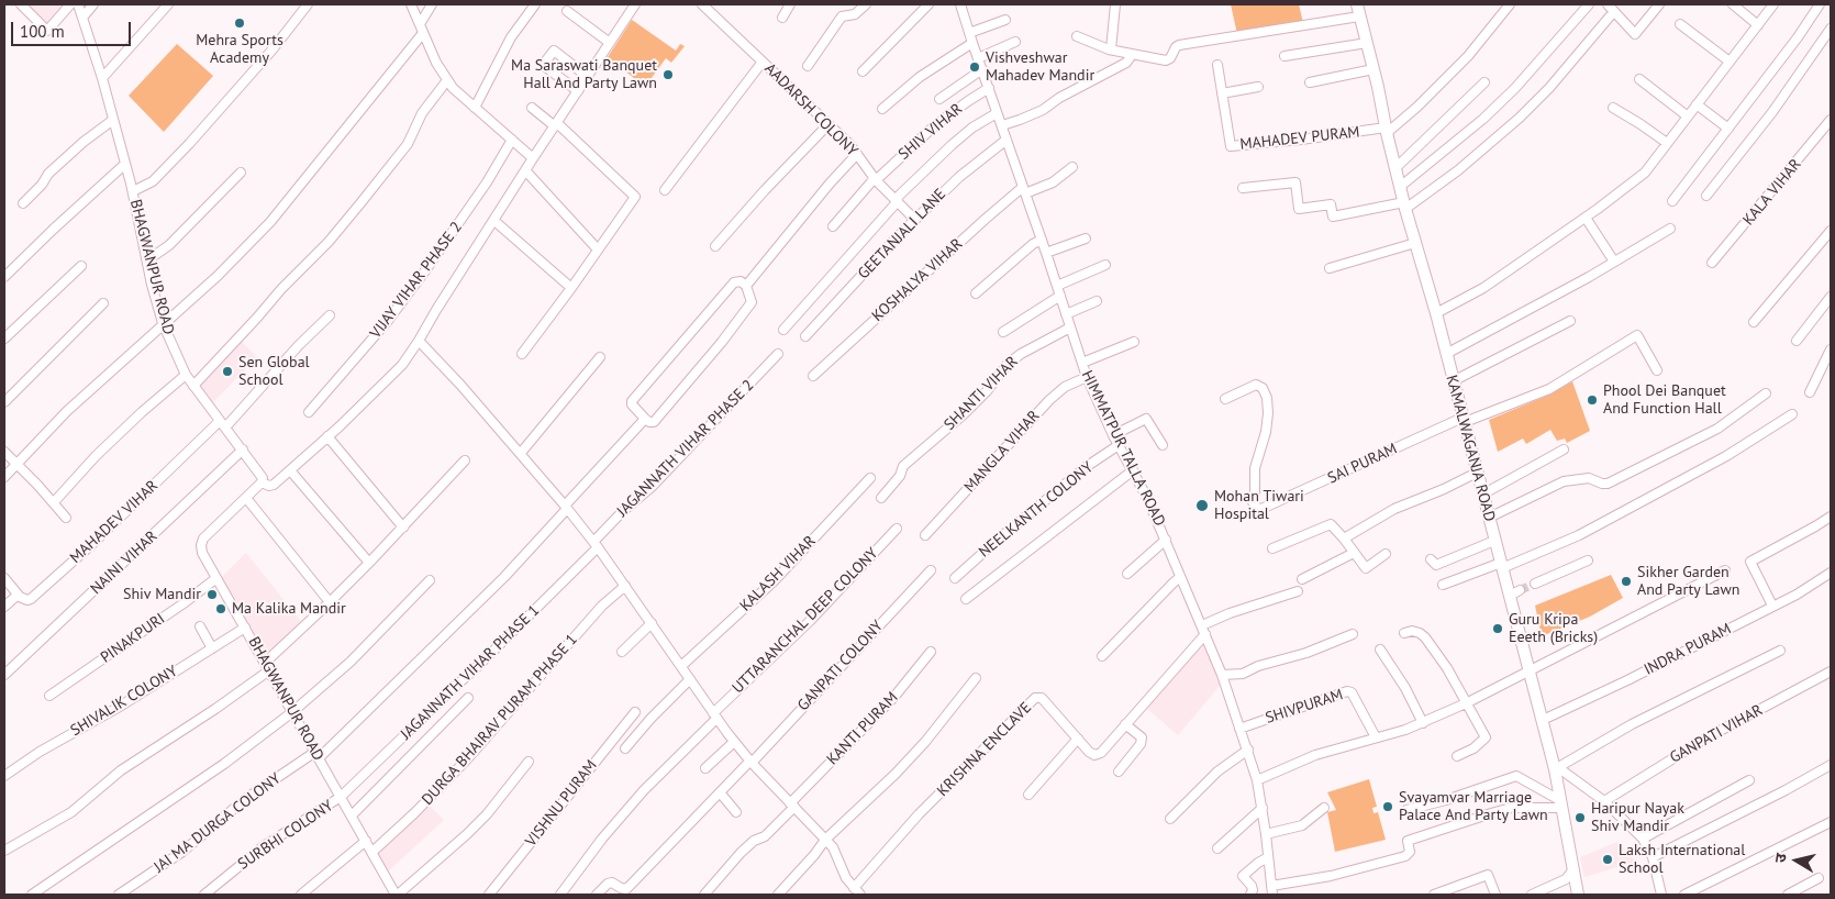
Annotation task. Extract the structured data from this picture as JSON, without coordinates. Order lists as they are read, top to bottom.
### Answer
{
  "streets": {
    "main road": ["KAMALWAGANJA ROAD"],
    "street": [
      "AADARSH COLONY",
      "SHIV VIHAR",
      "MAHADEV PURAM",
      "KALA VIHAR",
      "GEETANJALI LANE",
      "BHAGWANPUR ROAD",
      "VIJAY VIHAR PHASE 2",
      "KOSHALYA VIHAR",
      "SHANTI VIHAR",
      "JAGANNATH VIHAR PHASE 2",
      "HIMMATPUR TALLA ROAD",
      "MANGLA VIHAR",
      "SAI PURAM",
      "NEELKANTH COLONY",
      "MAHADEV VIHAR",
      "NAINI VIHAR",
      "KALASH VIHAR",
      "UTTARANCHAL DEEP COLONY",
      "PINAKPURI",
      "INDRA PURAM",
      "GANPATI COLONY",
      "JAGANNATH VIHAR PHASE 1",
      "SHIVALIK COLONY",
      "SHIVPURAM",
      "DURGA BHAIRAV PURAM PHASE 1",
      "KANTI PURAM",
      "GANPATI VIHAR",
      "KRISHNA ENCLAVE",
      "VISHNU PURAM",
      "JAI MA DURGA COLONY",
      "SURBHI COLONY"
    ]
  },
  "crossings": [
    ["AADARSH COLONY", "SHIV VIHAR"],
    ["AADARSH COLONY", "GEETANJALI LANE"],
    ["SHIV VIHAR", "HIMMATPUR TALLA ROAD"],
    ["MAHADEV PURAM", "KAMALWAGANJA ROAD"],
    ["GEETANJALI LANE", "HIMMATPUR TALLA ROAD"],
    ["BHAGWANPUR ROAD", "MAHADEV VIHAR"],
    ["BHAGWANPUR ROAD", "NAINI VIHAR"],
    ["BHAGWANPUR ROAD", "PINAKPURI"],
    ["BHAGWANPUR ROAD", "JAGANNATH VIHAR PHASE 1"],
    ["BHAGWANPUR ROAD", "SHIVALIK COLONY"],
    ["BHAGWANPUR ROAD", "DURGA BHAIRAV PURAM PHASE 1"],
    ["BHAGWANPUR ROAD", "JAI MA DURGA COLONY"],
    ["BHAGWANPUR ROAD", "SURBHI COLONY"],
    ["KOSHALYA VIHAR", "HIMMATPUR TALLA ROAD"],
    ["SHANTI VIHAR", "HIMMATPUR TALLA ROAD"],
    ["JAGANNATH VIHAR PHASE 2", "JAGANNATH VIHAR PHASE 1"],
    ["HIMMATPUR TALLA ROAD", "MANGLA VIHAR"],
    ["HIMMATPUR TALLA ROAD", "NEELKANTH COLONY"],
    ["HIMMATPUR TALLA ROAD", "SHIVPURAM"],
    ["HIMMATPUR TALLA ROAD", "KRISHNA ENCLAVE"],
    ["KAMALWAGANJA ROAD", "SAI PURAM"],
    ["KAMALWAGANJA ROAD", "INDRA PURAM"],
    ["JAGANNATH VIHAR PHASE 1", "SURBHI COLONY"]
  ],
  "places": [
    "Mehra Sports Academy",
    "Vishveshwar Mahadev Mandir",
    "Ma Saraswati Banquet Hall And Party Lawn",
    "Sen Global School",
    "Phool Dei Banquet And Function Hall",
    "Mohan Tiwari Hospital",
    "Sikher Garden And Party Lawn",
    "Shiv Mandir",
    "Ma Kalika Mandir",
    "Guru Kripa Eeeth (Bricks)",
    "Svayamvar Marriage Palace And Party Lawn",
    "Haripur Nayak Shiv Mandir",
    "Laksh International School"
  ],
  "scale_bar": "100 m",
  "north": "left"
}
